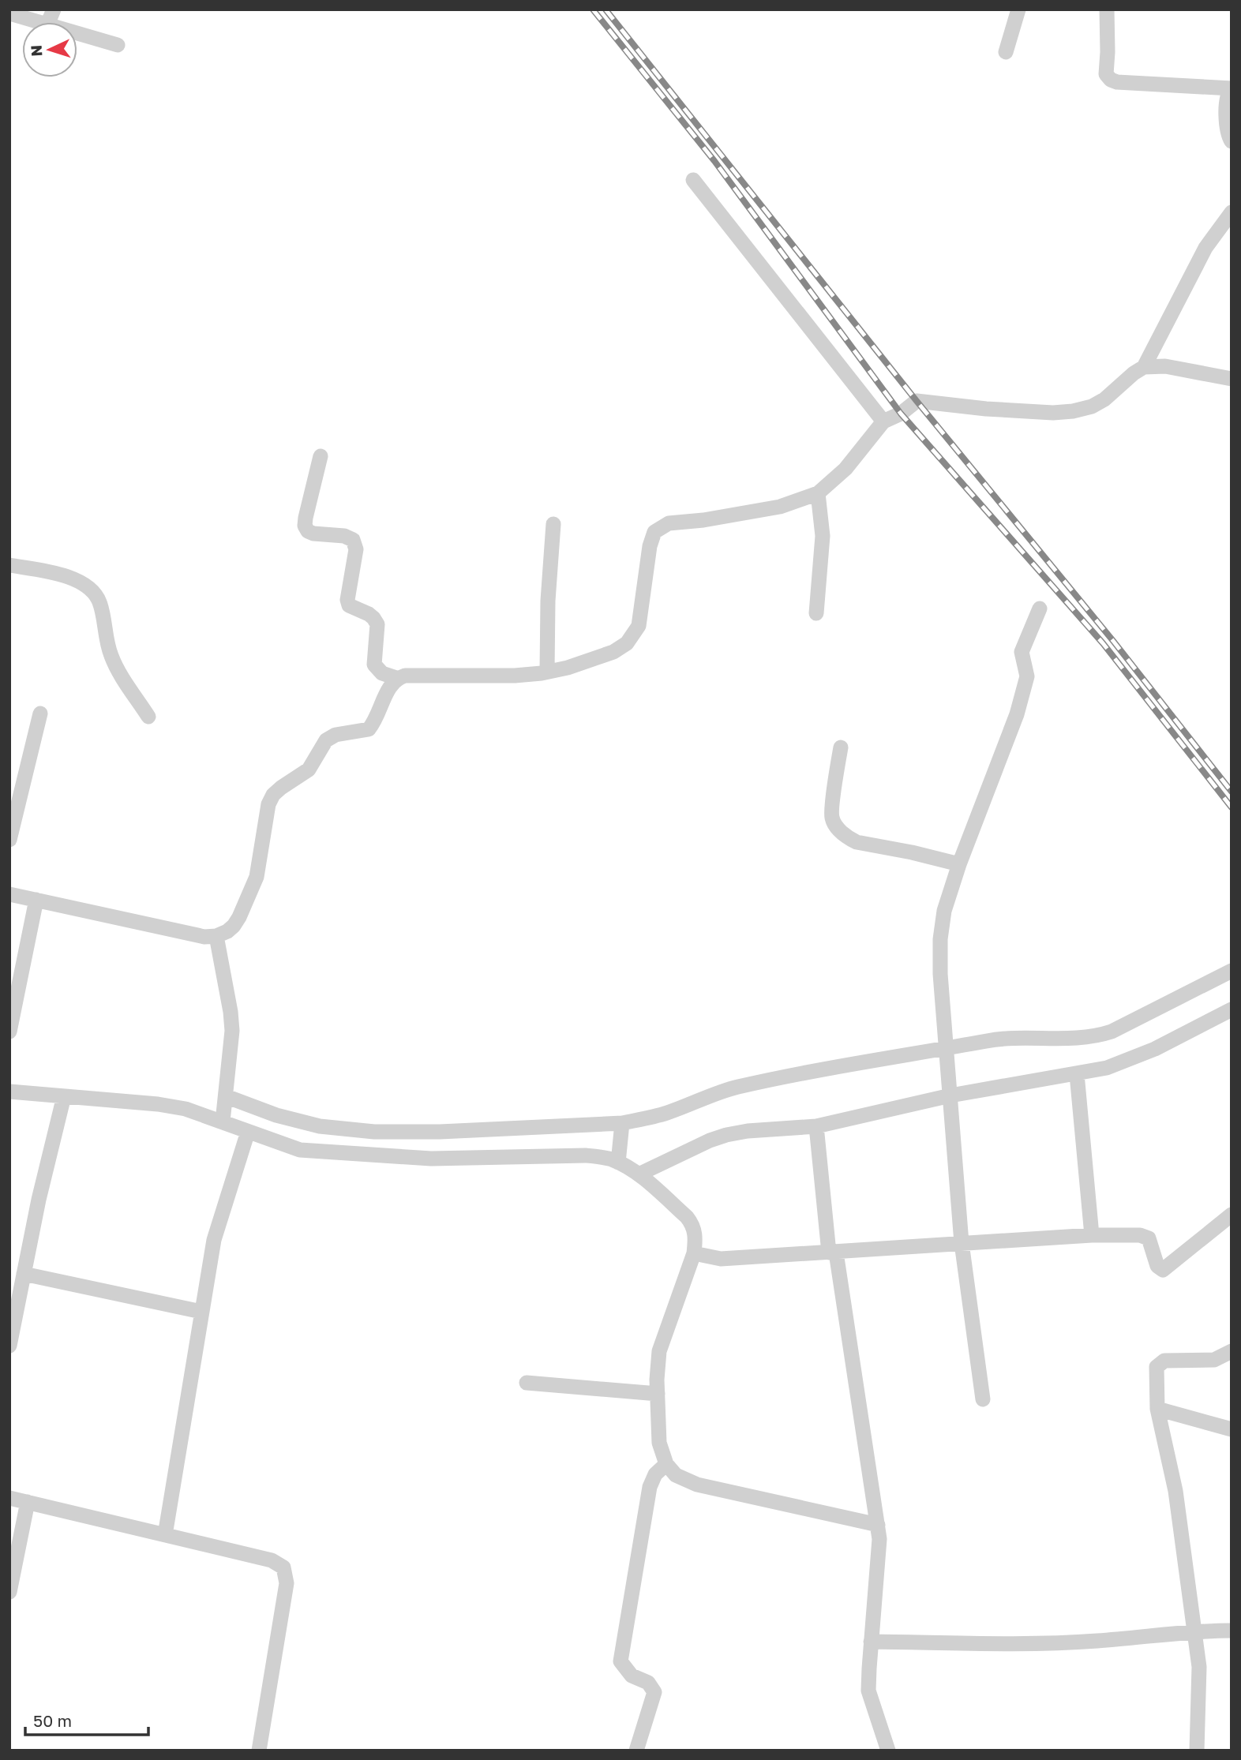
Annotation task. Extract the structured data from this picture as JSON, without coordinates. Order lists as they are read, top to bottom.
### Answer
{
  "scale_bar": "50 m",
  "north": "left"
}
